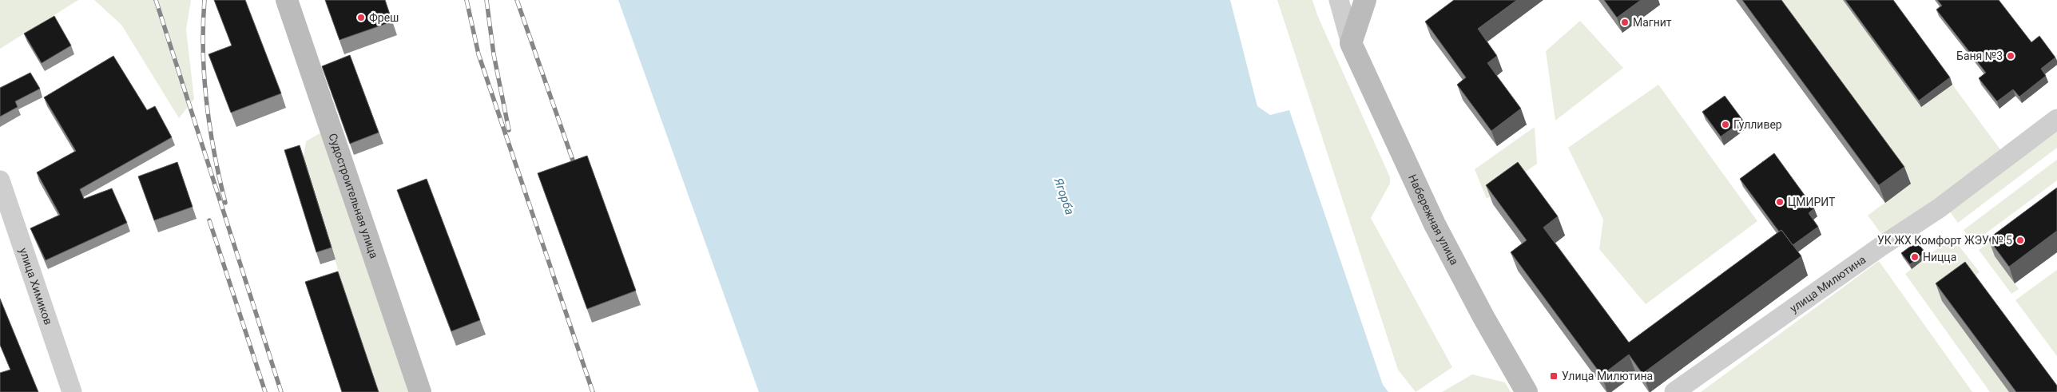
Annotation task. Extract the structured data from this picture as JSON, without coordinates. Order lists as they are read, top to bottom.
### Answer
{
  "streets": {
    "main road": ["Судостроительная улица", "Набережная улица"],
    "street": ["улица Милютина", "улица Химиков"]
  },
  "water": ["Ягорба"],
  "places": {
    "other": [
      "Фреш",
      "Магнит",
      "Баня №3",
      "Гулливер",
      "ЦМИРИТ",
      "УК ЖХ Комфорт ЖЭУ № 5",
      "Ницца"
    ],
    "transit": ["Улица Милютина"]
  }
}
